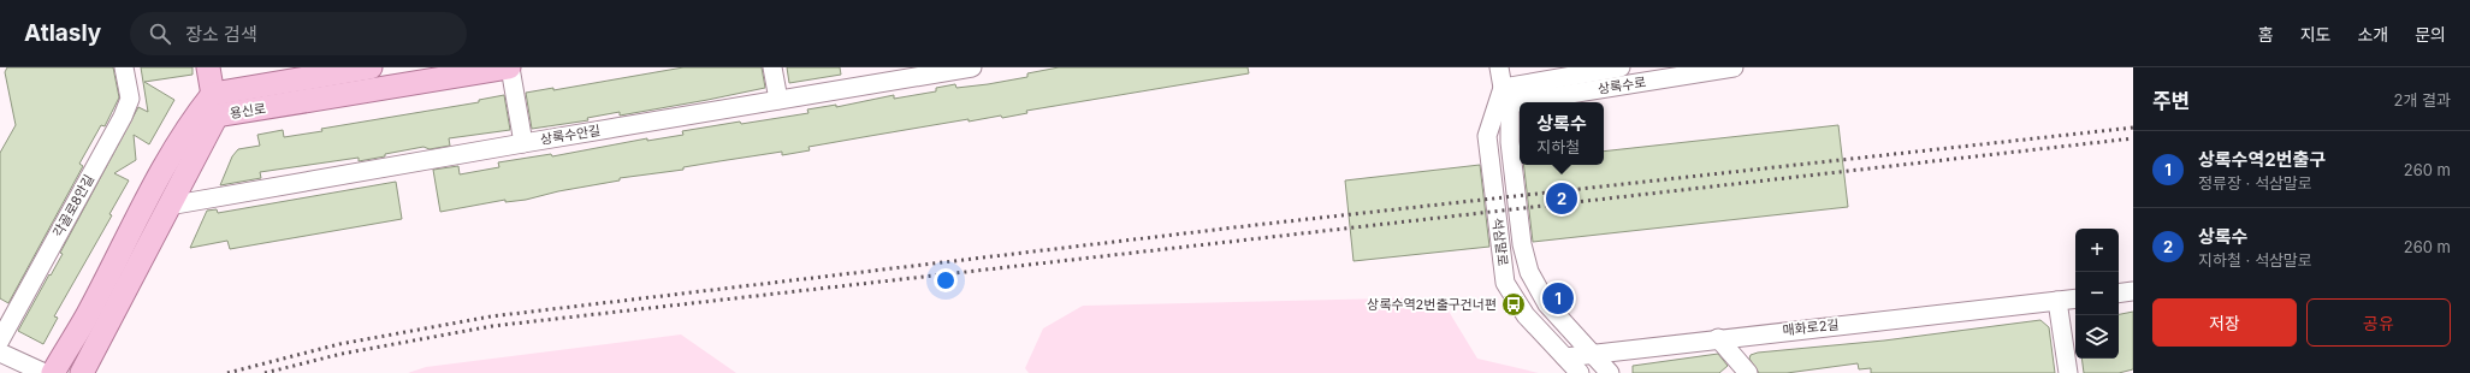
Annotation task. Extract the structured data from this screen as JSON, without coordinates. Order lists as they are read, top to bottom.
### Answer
{
  "streets": {
    "main road": ["용신로"],
    "street": [
      "상록수로",
      "상록수안길",
      "각골로8안길",
      "석삼말로",
      "매화로2길"
    ]
  },
  "crossings": [
    ["상록수로", "석삼말로"],
    ["용신로", "상록수안길"],
    ["석삼말로", "매화로2길"]
  ],
  "places": {
    "bus stop": ["상록수역2번출구건너편"]
  },
  "page": {
    "header": "Atlasly",
    "search": "장소 검색",
    "nav": [
      "홈",
      "지도",
      "소개",
      "문의"
    ],
    "heading": ["주변", "2개 결과"],
    "popup": ["상록수", "지하철"],
    "list": [
      {
        "mark": "1",
        "name": "상록수역2번출구",
        "note": "정류장 · 석삼말로",
        "value": "260 m"
      },
      {
        "mark": "2",
        "name": "상록수",
        "note": "지하철 · 석삼말로",
        "value": "260 m"
      }
    ],
    "pins": ["2", "1"],
    "map_buttons": ["+", "−"],
    "buttons": ["저장", "공유"]
  }
}
